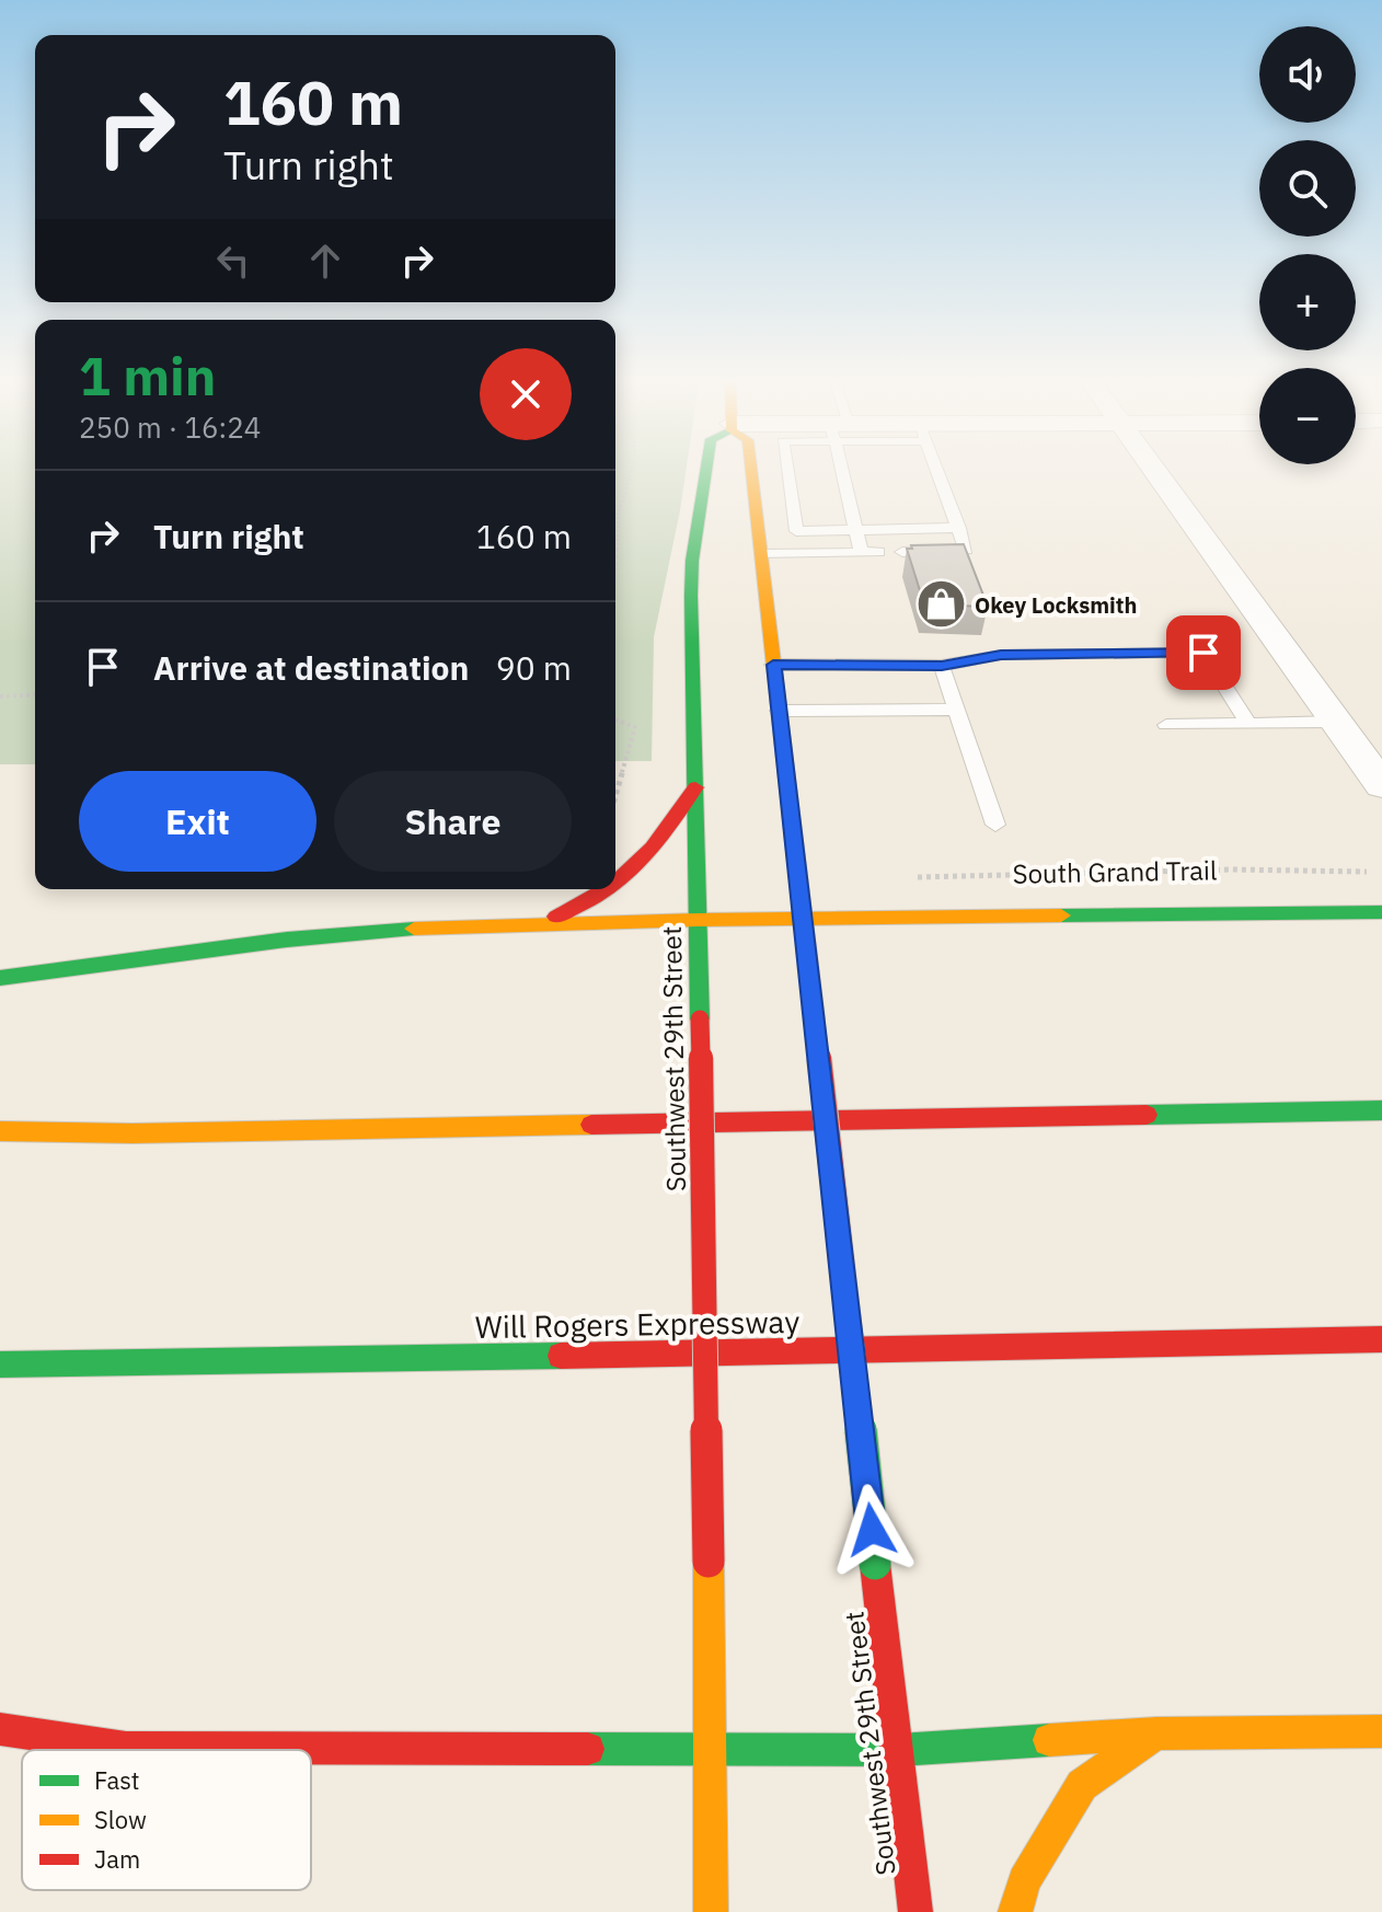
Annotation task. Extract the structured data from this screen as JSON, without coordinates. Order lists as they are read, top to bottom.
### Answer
{
  "streets": {
    "main road": ["Southwest 29th Street", "Will Rogers Expressway"],
    "path": ["South Grand Trail"]
  },
  "places": {
    "shop": ["Okey Locksmith"]
  },
  "legend": ["Fast", "Slow", "Jam"],
  "page": {
    "map_buttons": ["+", "−"],
    "turn": ["160 m", "Turn right"],
    "heading": ["1 min", "250 m · 16:24"],
    "list": [
      {
        "name": "Turn right",
        "value": "160 m"
      },
      {
        "name": "Arrive at destination",
        "value": "90 m"
      }
    ],
    "buttons": ["Exit", "Share"]
  }
}
